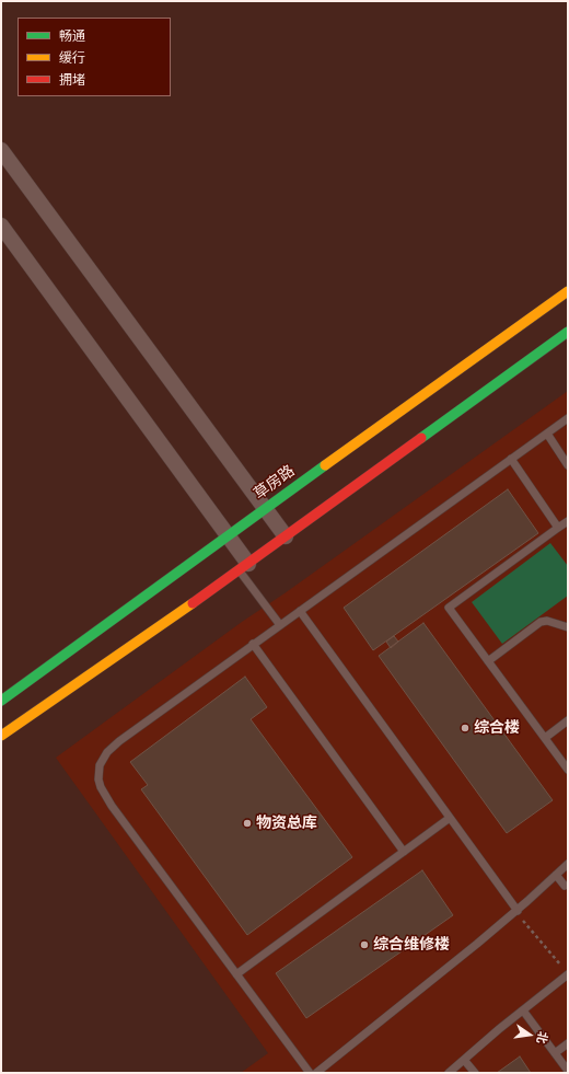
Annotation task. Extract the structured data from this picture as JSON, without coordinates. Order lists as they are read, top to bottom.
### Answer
{
  "streets": {
    "main road": ["草房路"]
  },
  "places": ["综合楼", "物资总库", "综合维修楼"],
  "legend": ["畅通", "缓行", "拥堵"],
  "north": "right"
}
